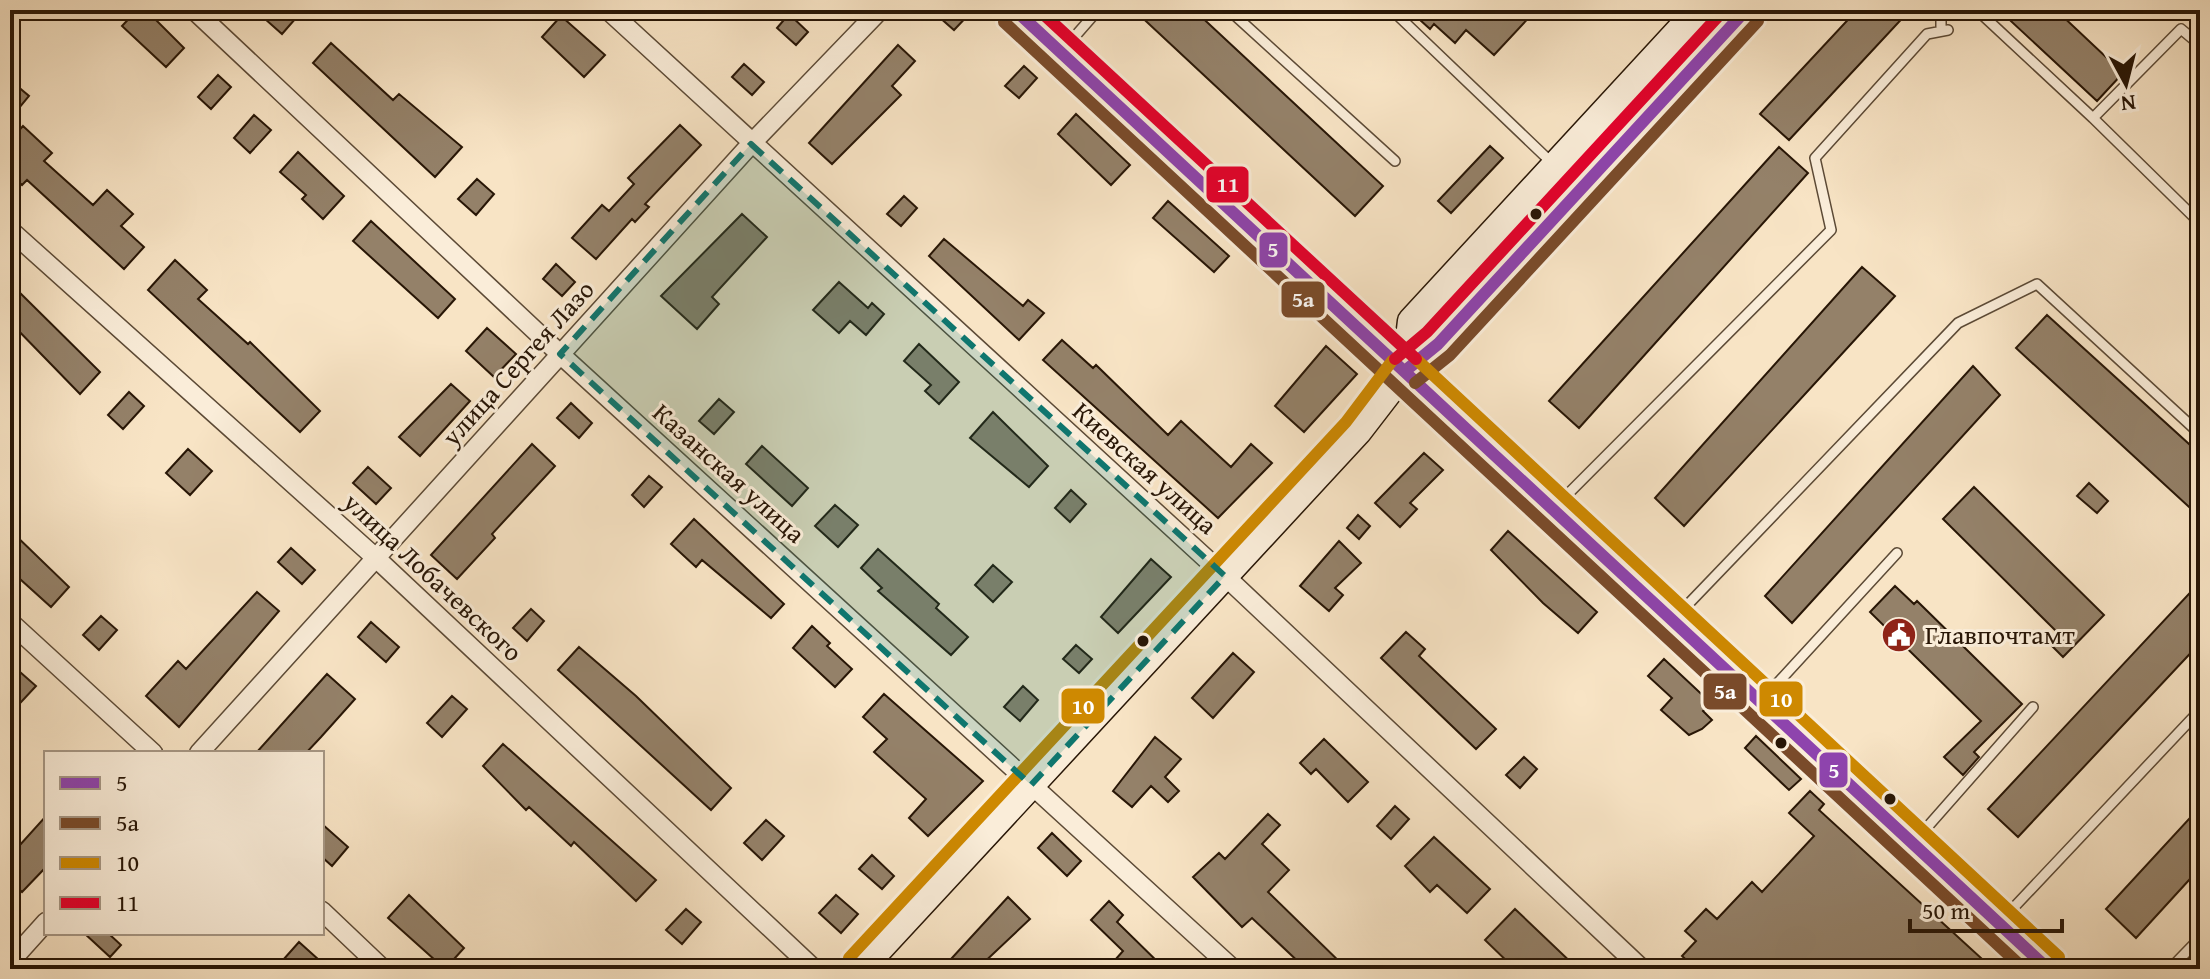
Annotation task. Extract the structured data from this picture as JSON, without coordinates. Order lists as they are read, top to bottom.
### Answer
{
  "streets": {
    "street": [
      "улица Сергея Лазо",
      "Киевская улица",
      "Казанская улица",
      "улица Лобачевского"
    ]
  },
  "crossings": [
    ["улица Сергея Лазо", "Киевская улица"],
    ["улица Сергея Лазо", "Казанская улица"],
    ["улица Сергея Лазо", "улица Лобачевского"]
  ],
  "places": {
    "public building": ["Главпочтамт"]
  },
  "lines": [
    "transit line 5",
    "transit line 11",
    "transit line 5а",
    "transit line 10"
  ],
  "legend": [
    "5",
    "5а",
    "10",
    "11"
  ],
  "scale_bar": "50 m",
  "north": "bottom"
}
